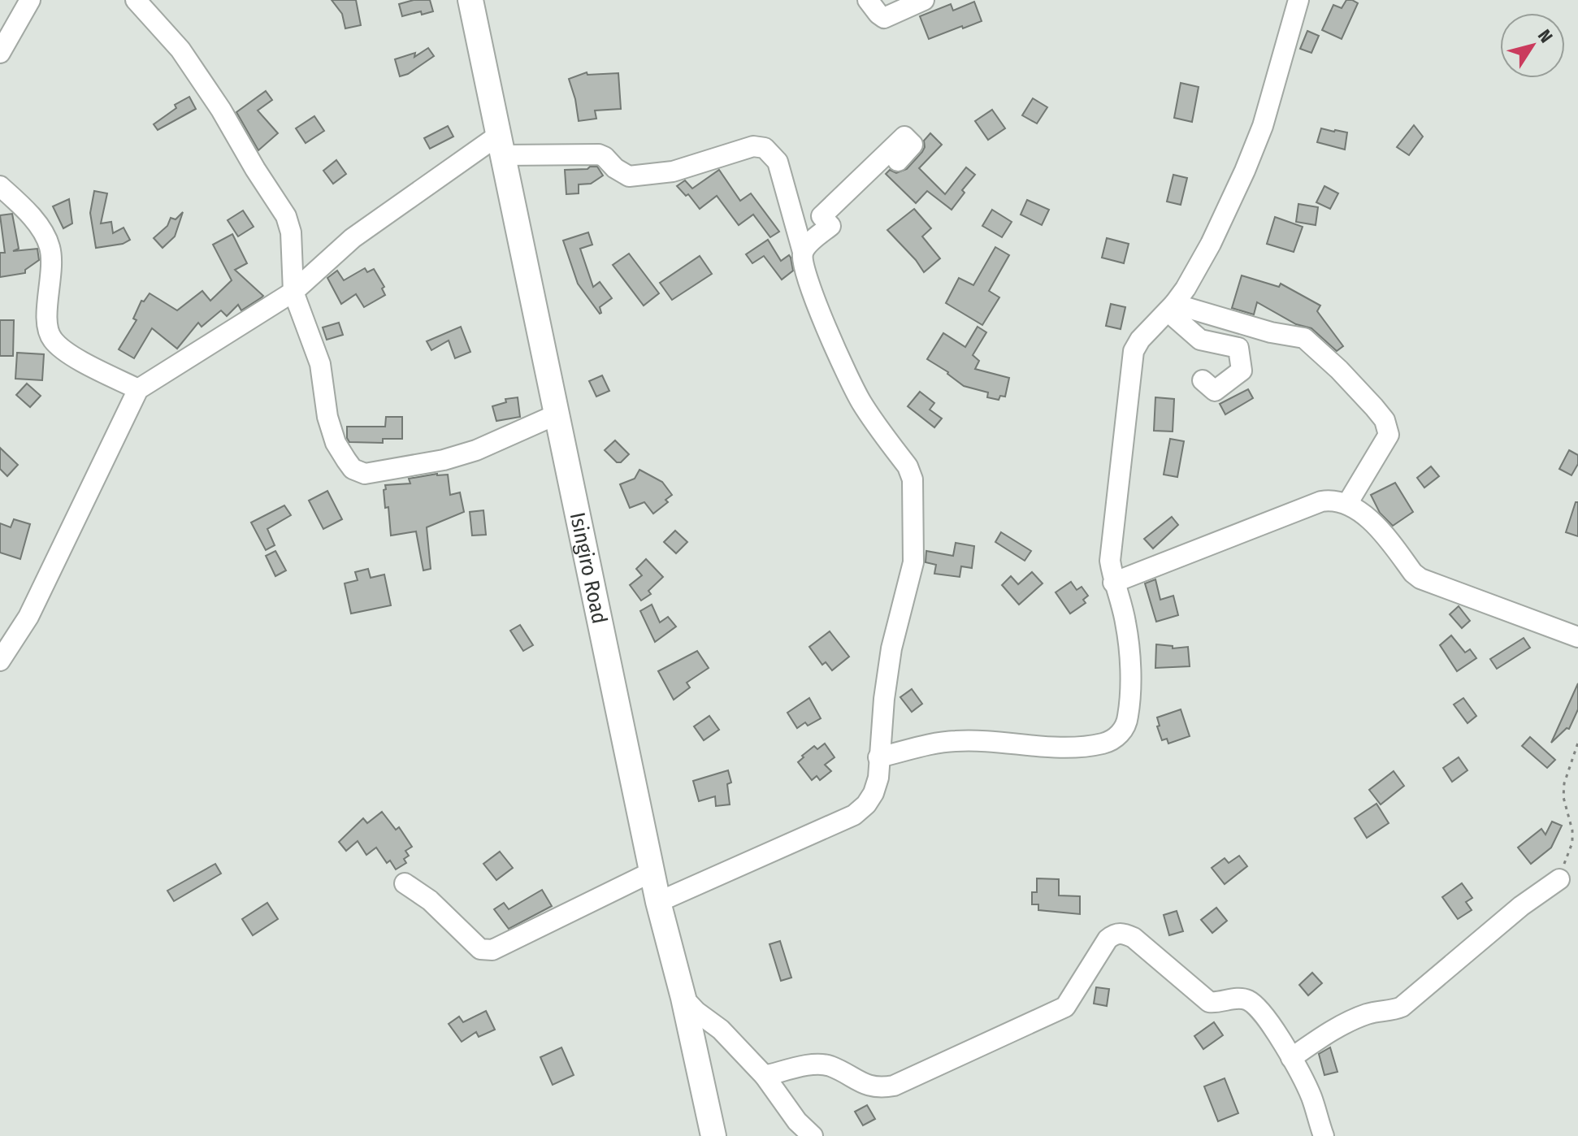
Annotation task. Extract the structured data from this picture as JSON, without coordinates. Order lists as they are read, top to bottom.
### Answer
{
  "streets": {
    "main road": ["Isingiro Road"]
  },
  "north": "top right"
}
